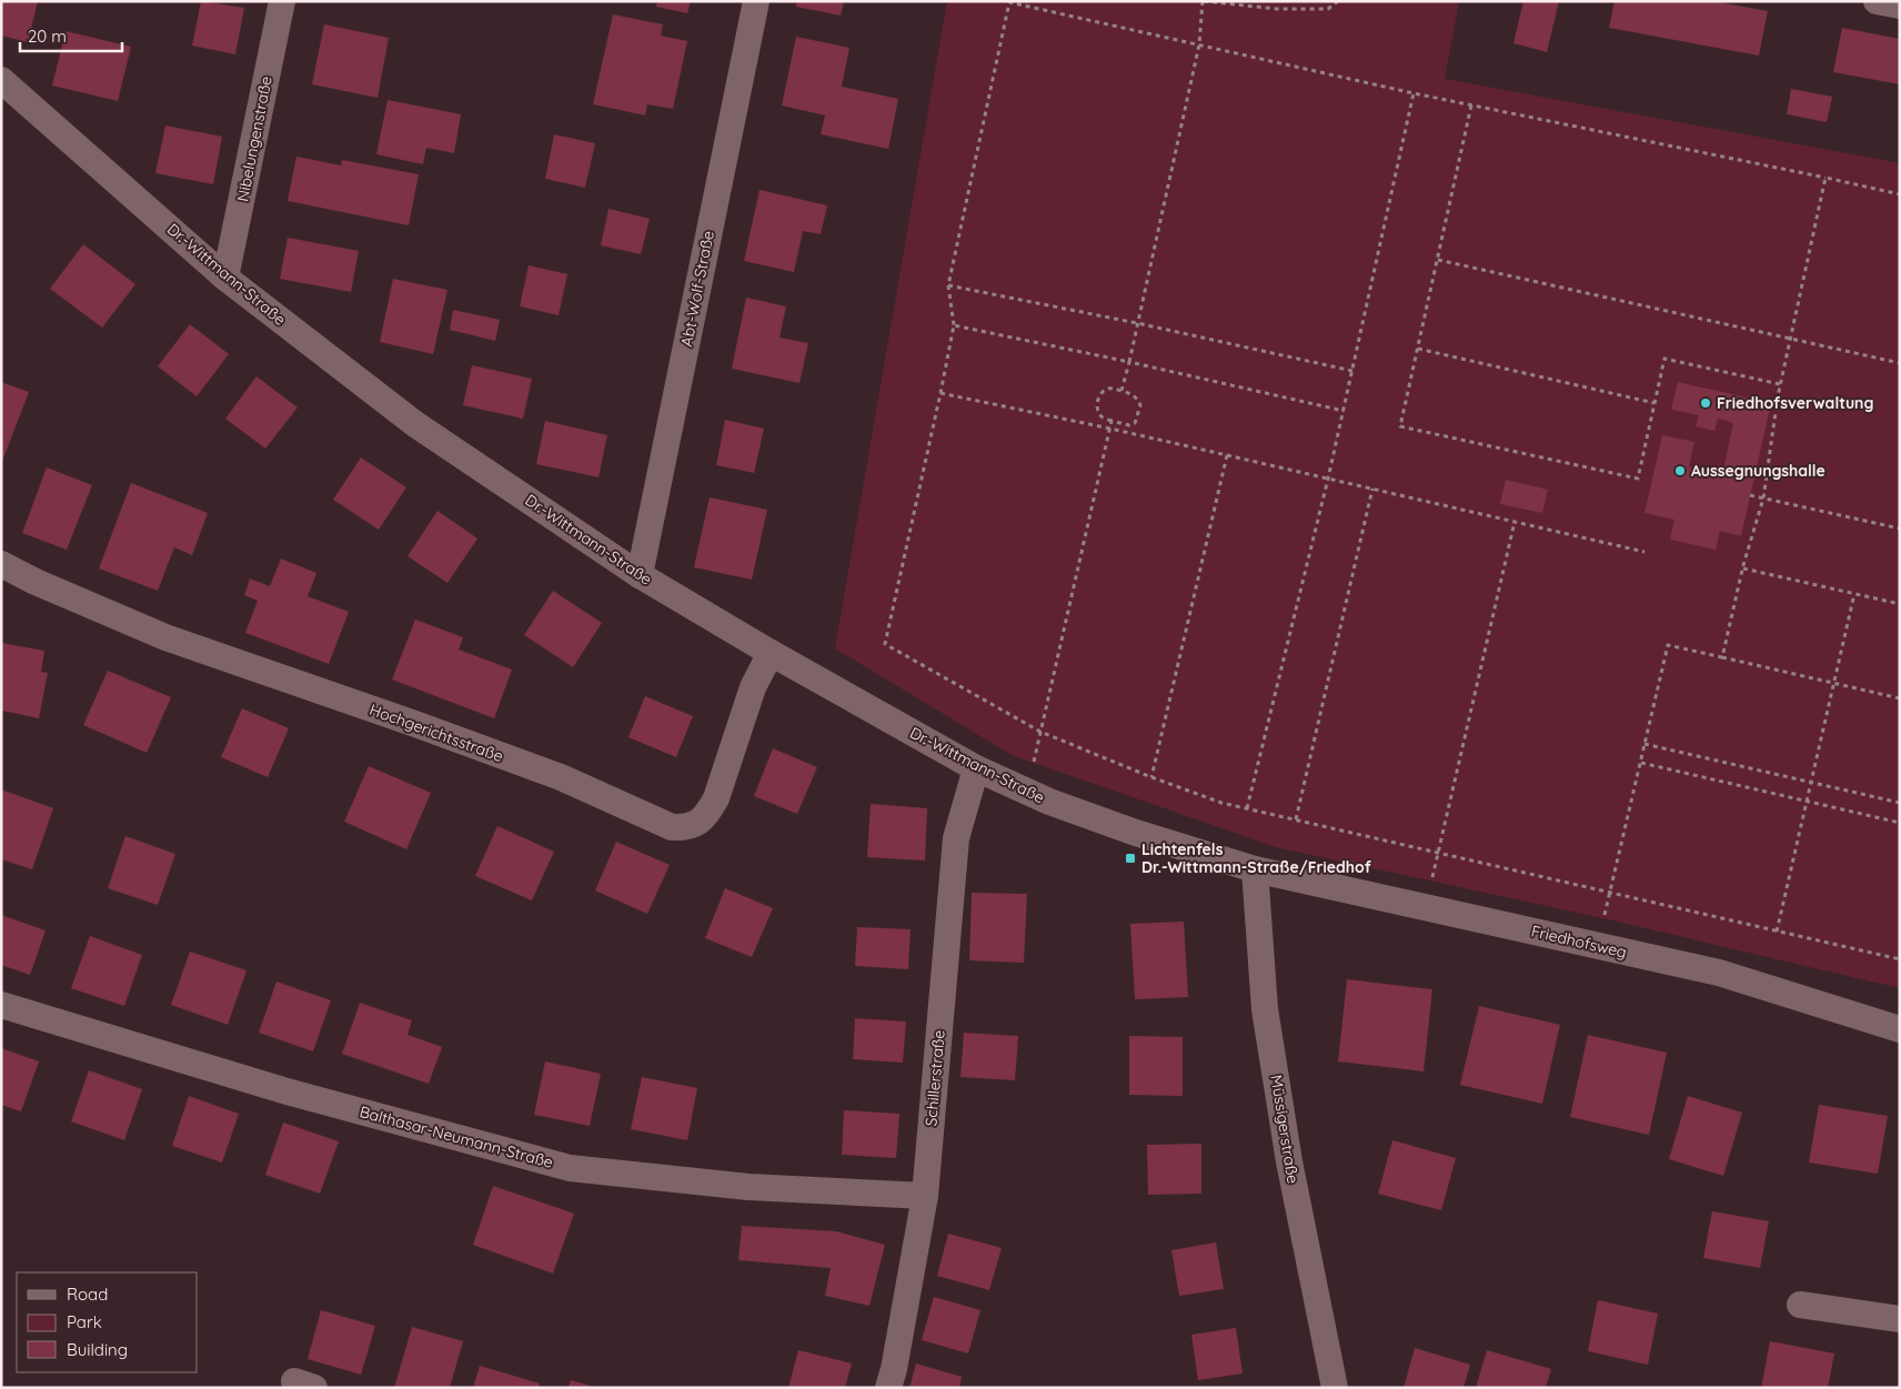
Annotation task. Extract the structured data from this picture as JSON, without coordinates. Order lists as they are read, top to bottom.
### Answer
{
  "streets": {
    "street": [
      "Nibelungenstraße",
      "Dr.-Wittmann-Straße",
      "Abt-Wolf-Straße",
      "Hochgerichtsstraße",
      "Friedhofsweg",
      "Schillerstraße",
      "Müssigerstraße",
      "Balthasar-Neumann-Straße"
    ]
  },
  "crossings": [
    ["Nibelungenstraße", "Dr.-Wittmann-Straße"],
    ["Dr.-Wittmann-Straße", "Abt-Wolf-Straße"],
    ["Dr.-Wittmann-Straße", "Hochgerichtsstraße"],
    ["Dr.-Wittmann-Straße", "Friedhofsweg"],
    ["Dr.-Wittmann-Straße", "Schillerstraße"],
    ["Dr.-Wittmann-Straße", "Müssigerstraße"],
    ["Friedhofsweg", "Müssigerstraße"],
    ["Schillerstraße", "Balthasar-Neumann-Straße"]
  ],
  "places": {
    "other": ["Friedhofsverwaltung", "Aussegnungshalle"],
    "transit": ["Lichtenfels Dr.-Wittmann-Straße/Friedhof"]
  },
  "legend": ["Road", "Park", "Building"],
  "scale_bar": "20 m"
}
